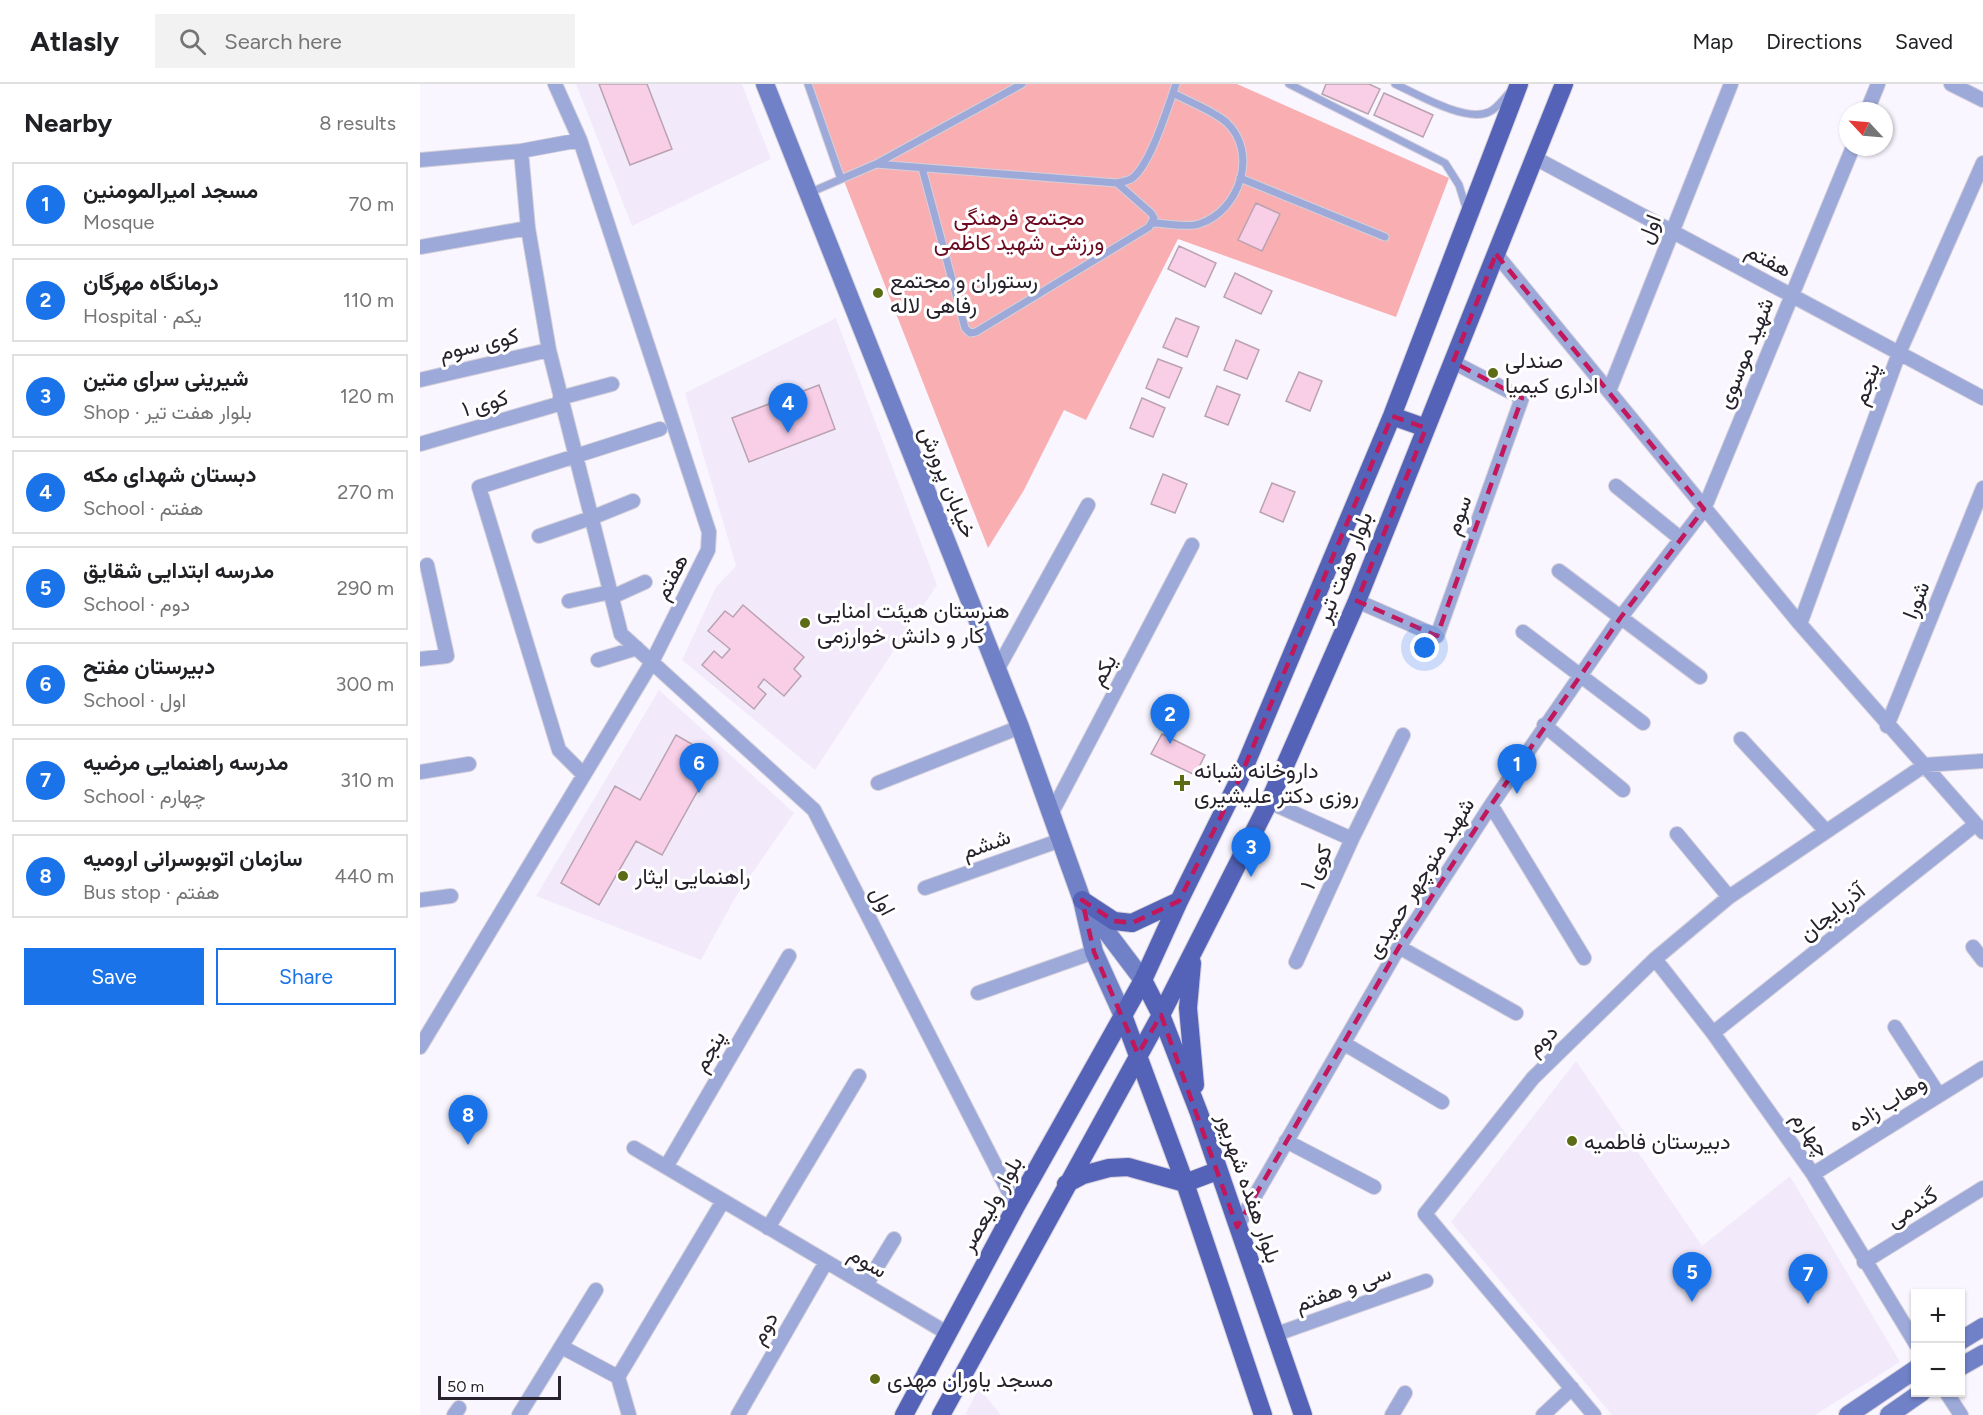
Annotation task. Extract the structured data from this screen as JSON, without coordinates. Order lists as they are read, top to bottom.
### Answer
{
  "streets": {
    "main road": ["بلوار هفت تیر", "بلوار هفده شهریور", "بلوار ولیعصر"],
    "street": [
      "اول",
      "هفتم",
      "کوی سوم",
      "شهید موسوی",
      "پنجم",
      "کوی ۱",
      "خیابان پرورش",
      "سوم",
      "شورا",
      "یکم",
      "ششم",
      "شهبد منوچهر حمیدی",
      "آذربایجان",
      "دوم",
      "وهاب زاده",
      "چهارم",
      "گندمی",
      "سی و هفتم"
    ]
  },
  "crossings": [
    ["اول", "هفتم"],
    ["اول", "کوی سوم"],
    ["اول", "کوی ۱"],
    ["اول", "بلوار ولیعصر"],
    ["هفتم", "شهید موسوی"],
    ["هفتم", "پنجم"],
    ["هفتم", "بلوار هفت تیر"],
    ["شهید موسوی", "شهبد منوچهر حمیدی"],
    ["پنجم", "سوم"],
    ["کوی ۱", "بلوار هفت تیر"],
    ["خیابان پرورش", "بلوار هفت تیر"],
    ["خیابان پرورش", "یکم"],
    ["خیابان پرورش", "ششم"],
    ["خیابان پرورش", "بلوار هفده شهریور"],
    ["خیابان پرورش", "بلوار ولیعصر"],
    ["سوم", "بلوار هفت تیر"],
    ["سوم", "دوم"],
    ["سوم", "بلوار ولیعصر"],
    ["بلوار هفت تیر", "بلوار هفده شهریور"],
    ["بلوار هفت تیر", "بلوار ولیعصر"],
    ["شهبد منوچهر حمیدی", "بلوار هفده شهریور"],
    ["آذربایجان", "چهارم"],
    ["دوم", "چهارم"],
    ["وهاب زاده", "چهارم"],
    ["چهارم", "گندمی"],
    ["بلوار هفده شهریور", "سی و هفتم"]
  ],
  "parks": ["مجتمع فرهنگی ورزشی شهید کاظمی"],
  "places": {
    "other": [
      "رستوران و مجتمع رفاهی لاله",
      "صندلی اداری کیمیا",
      "هنرستان هیئت امنایی کار و دانش خوارزمی",
      "راهنمایی ایثار",
      "دبیرستان فاطمیه",
      "مسجد یاوران مهدی"
    ],
    "health": ["داروخانه شبانه روزی دکتر علیشیری"]
  },
  "scale_bar": "50 m",
  "north": "top left",
  "page": {
    "header": "Atlasly",
    "search": "Search here",
    "nav": ["Map", "Directions", "Saved"],
    "heading": ["Nearby", "8 results"],
    "list": [
      {
        "mark": "1",
        "name": "مسجد امیرالمومنین",
        "note": "Mosque",
        "value": "70 m"
      },
      {
        "mark": "2",
        "name": "درمانگاه مهرگان",
        "note": "Hospital · یکم",
        "value": "110 m"
      },
      {
        "mark": "3",
        "name": "شیرینی سرای متین",
        "note": "Shop · بلوار هفت تیر",
        "value": "120 m"
      },
      {
        "mark": "4",
        "name": "دبستان شهدای مکه",
        "note": "School · هفتم",
        "value": "270 m"
      },
      {
        "mark": "5",
        "name": "مدرسه ابتدایی شقایق",
        "note": "School · دوم",
        "value": "290 m"
      },
      {
        "mark": "6",
        "name": "دبیرستان مفتح",
        "note": "School · اول",
        "value": "300 m"
      },
      {
        "mark": "7",
        "name": "مدرسه راهنمایی مرضیه",
        "note": "School · چهارم",
        "value": "310 m"
      },
      {
        "mark": "8",
        "name": "سازمان اتوبوسرانی ارومیه",
        "note": "Bus stop · هفتم",
        "value": "440 m"
      }
    ],
    "pins": [
      "4",
      "2",
      "6",
      "1",
      "3",
      "8",
      "5",
      "7"
    ],
    "buttons": ["Save", "Share"],
    "map_buttons": ["+", "−"],
    "scale": "50 m"
  }
}
